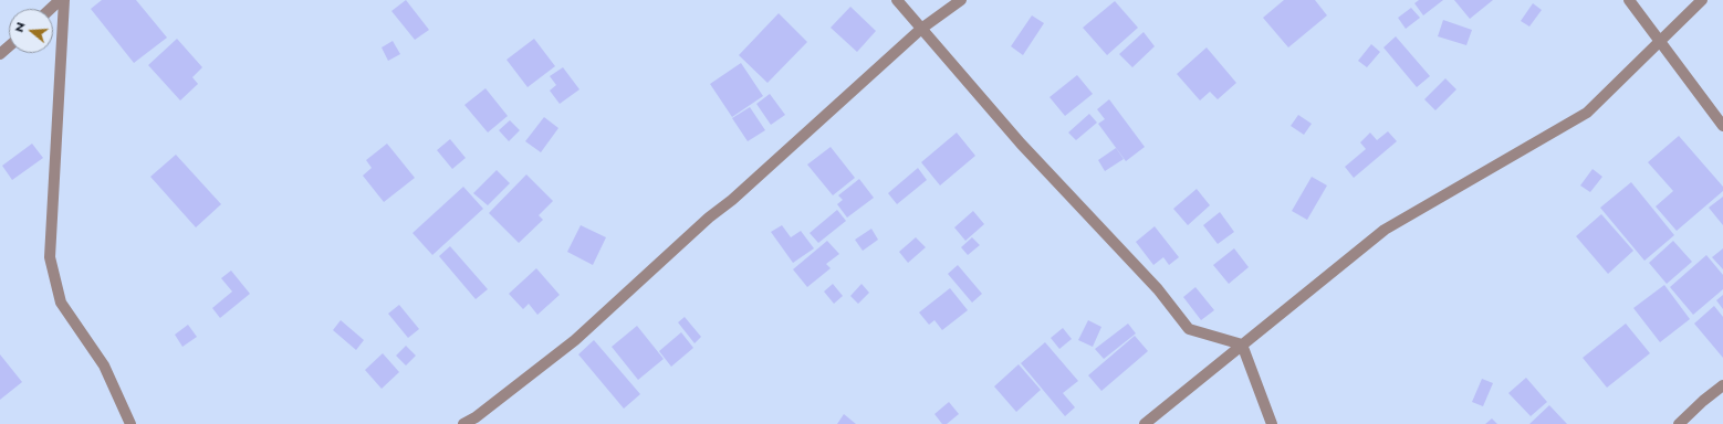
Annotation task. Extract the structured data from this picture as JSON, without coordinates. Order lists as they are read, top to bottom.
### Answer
{
  "north": "left"
}
